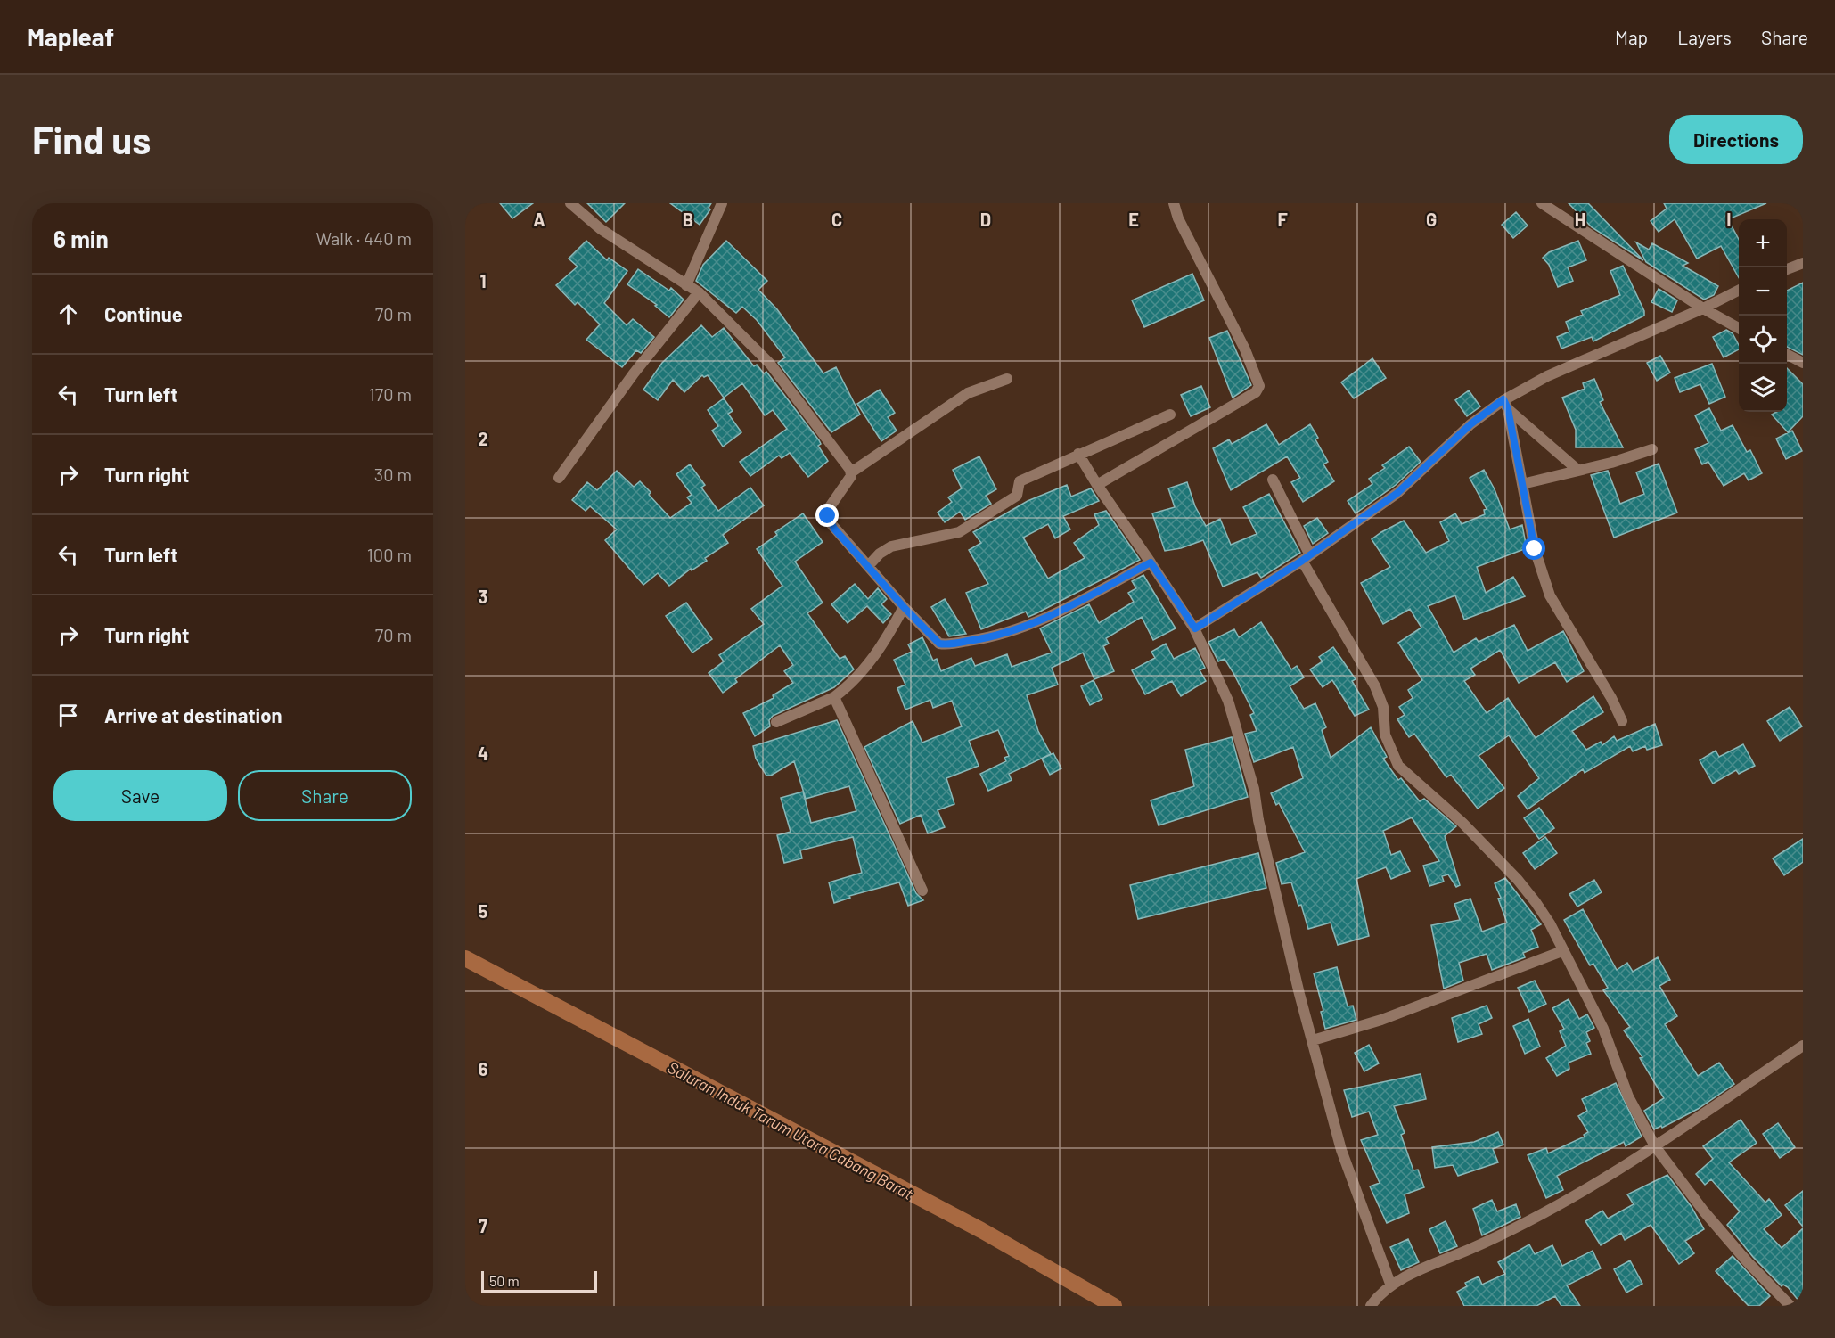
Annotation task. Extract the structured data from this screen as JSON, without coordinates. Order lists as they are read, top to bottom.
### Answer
{
  "water": ["Saluran Induk Tarum Utara Cabang Barat"],
  "scale_bar": "50 m",
  "page": {
    "header": "Mapleaf",
    "nav": ["Map", "Layers", "Share"],
    "buttons": [
      "Directions",
      ["Save", "Share"]
    ],
    "title": "Find us",
    "heading": ["6 min", "Walk · 440 m"],
    "map_buttons": ["+", "−"],
    "list": [
      ["Continue", "70 m"],
      ["Turn left", "170 m"],
      ["Turn right", "30 m"],
      ["Turn left", "100 m"],
      ["Turn right", "70 m"],
      "Arrive at destination"
    ],
    "scale": "50 m"
  },
  "grid": {
    "columns": [
      "A",
      "B",
      "C",
      "D",
      "E",
      "F",
      "G",
      "H",
      "I"
    ],
    "rows": [
      "1",
      "2",
      "3",
      "4",
      "5",
      "6",
      "7"
    ]
  }
}
